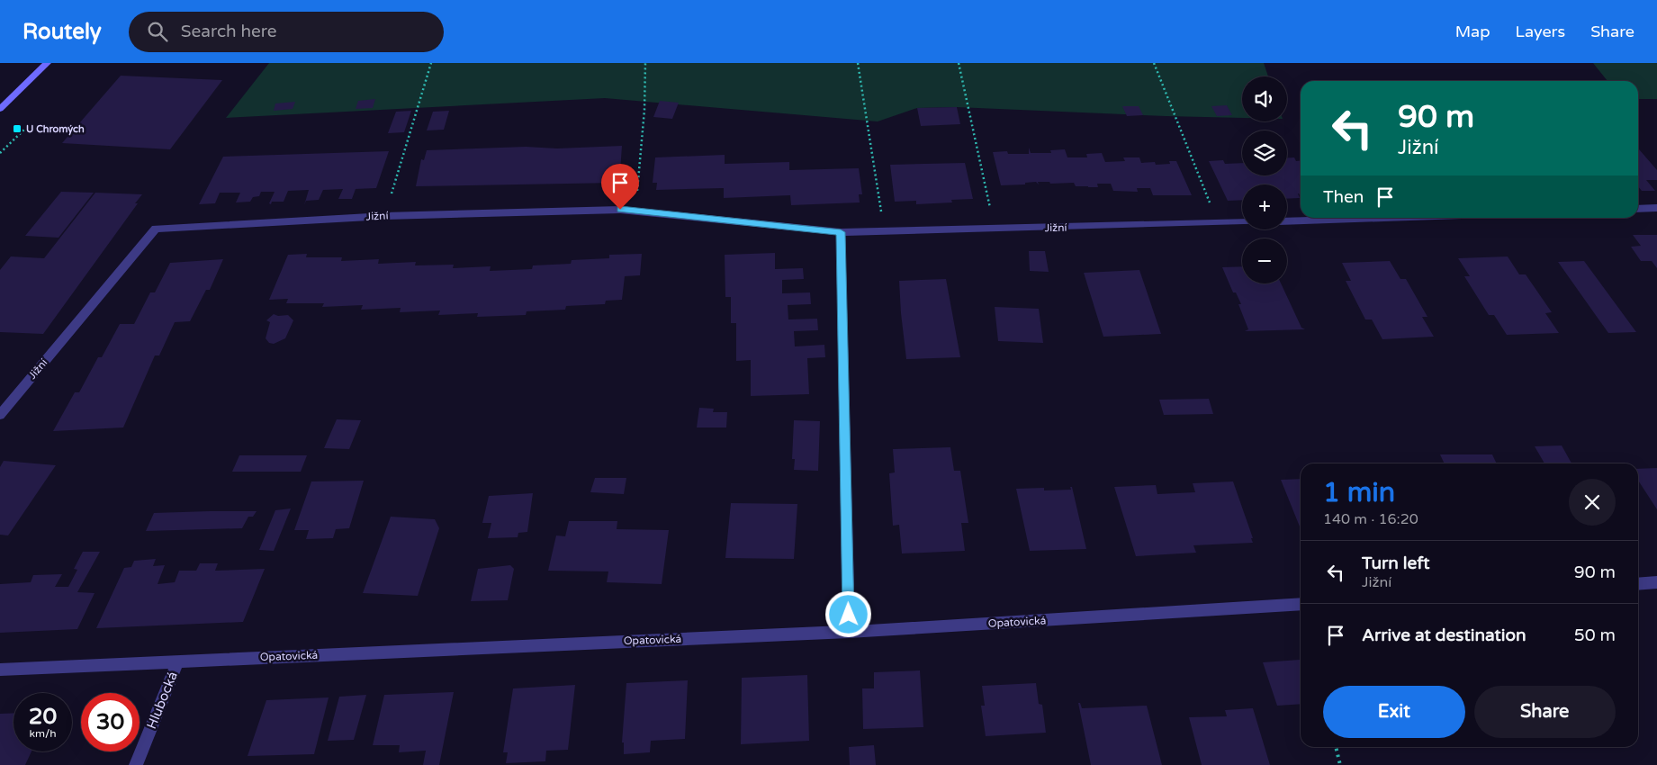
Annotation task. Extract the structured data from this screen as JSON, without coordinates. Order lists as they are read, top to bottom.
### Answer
{
  "streets": {
    "street": ["Jižní", "Opatovická", "Hlubocká"]
  },
  "crossings": [
    ["Opatovická", "Hlubocká"]
  ],
  "places": {
    "transit": ["U Chromých"]
  },
  "page": {
    "header": "Routely",
    "search": "Search here",
    "nav": ["Map", "Layers", "Share"],
    "map_buttons": ["+", "−"],
    "turn": ["90 m", "Jižní"],
    "then": "Then",
    "heading": ["1 min", "140 m · 16:20"],
    "list": [
      {
        "name": "Turn left",
        "note": "Jižní",
        "value": "90 m"
      },
      {
        "name": "Arrive at destination",
        "value": "50 m"
      }
    ],
    "buttons": ["Exit", "Share"],
    "speed": "20 km/h",
    "limit": "30"
  }
}
